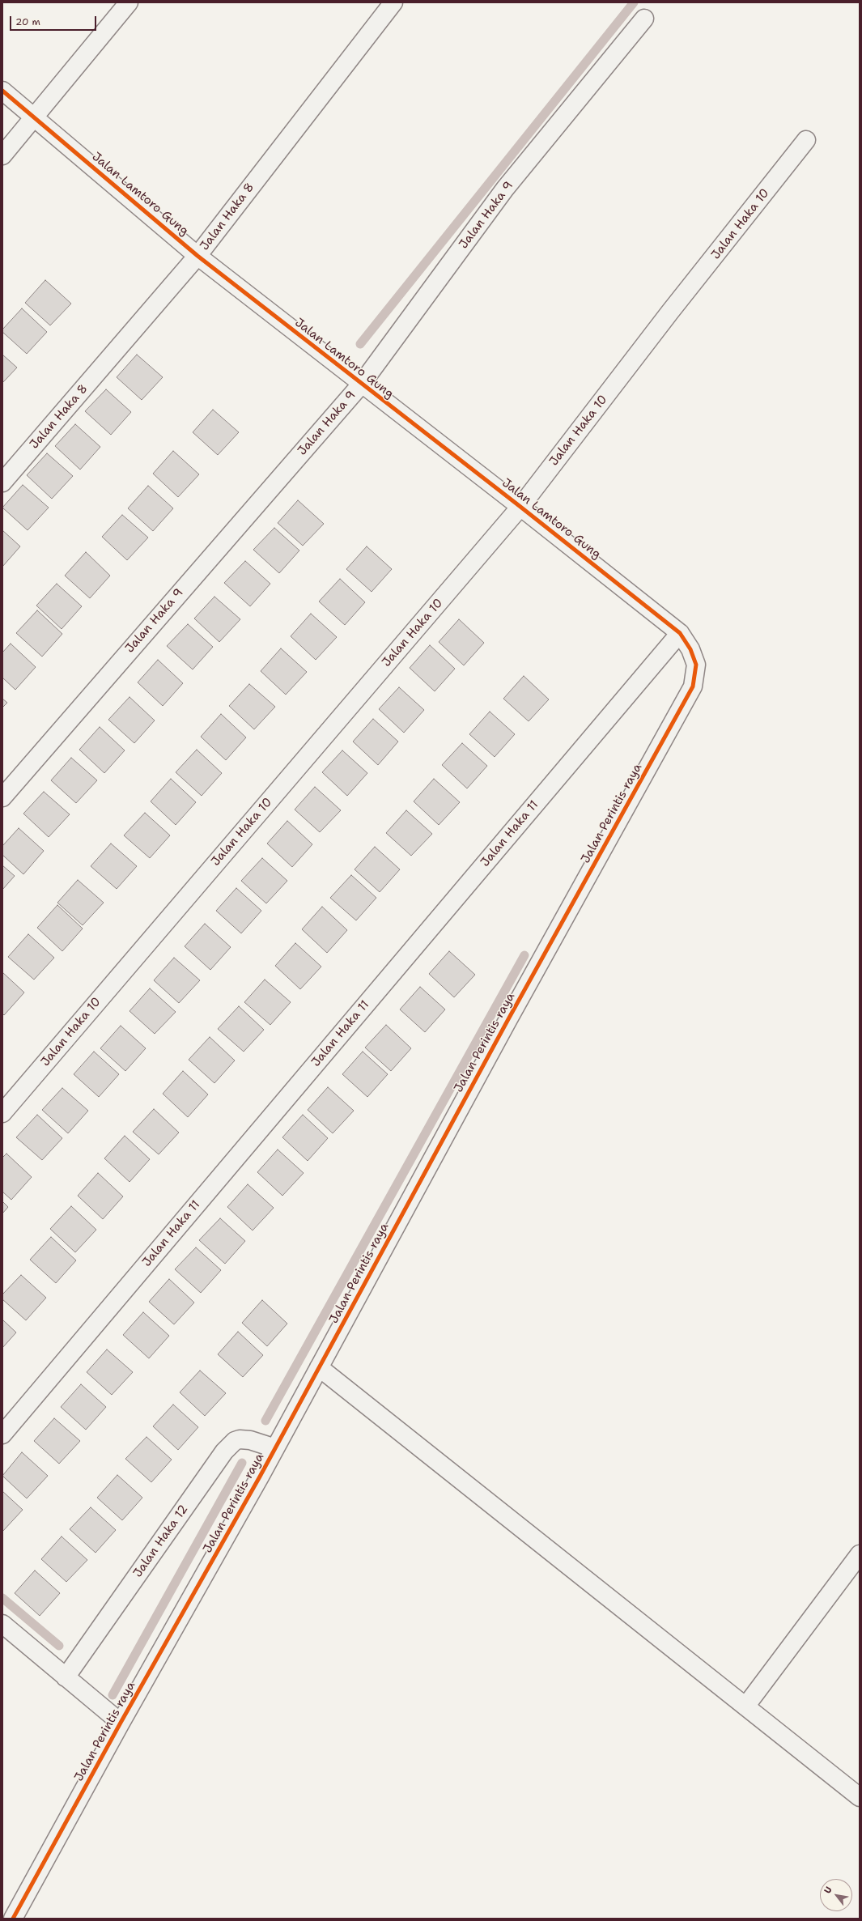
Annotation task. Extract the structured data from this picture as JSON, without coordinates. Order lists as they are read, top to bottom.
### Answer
{
  "streets": {
    "street": [
      "Jalan Lamtoro Gung",
      "Jalan Haka 9",
      "Jalan Haka 8",
      "Jalan Haka 10",
      "Jalan Perintis raya",
      "Jalan Haka 11",
      "Jalan Haka 12"
    ]
  },
  "crossings": [
    ["Jalan Lamtoro Gung", "Jalan Haka 9"],
    ["Jalan Lamtoro Gung", "Jalan Haka 8"],
    ["Jalan Lamtoro Gung", "Jalan Haka 10"],
    ["Jalan Lamtoro Gung", "Jalan Perintis raya"],
    ["Jalan Lamtoro Gung", "Jalan Haka 11"],
    ["Jalan Perintis raya", "Jalan Haka 11"],
    ["Jalan Perintis raya", "Jalan Haka 12"]
  ],
  "scale_bar": "20 m",
  "north": "top left"
}
